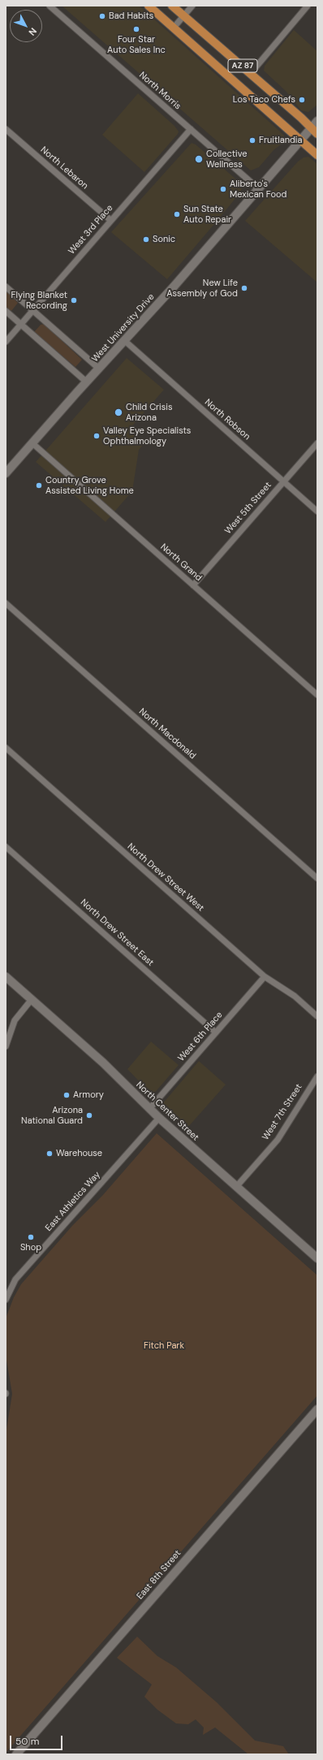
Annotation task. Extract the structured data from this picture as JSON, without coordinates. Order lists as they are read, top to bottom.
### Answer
{
  "streets": {
    "main road": ["AZ 87"],
    "street": [
      "North Morris",
      "North Lebaron",
      "West 3rd Place",
      "West University Drive",
      "North Robson",
      "West 5th Street",
      "North Grand",
      "North Macdonald",
      "North Drew Street West",
      "North Drew Street East",
      "West 6th Place",
      "North Center Street",
      "West 7th Street",
      "East Athletics Way",
      "East 8th Street"
    ]
  },
  "crossings": [
    ["AZ 87", "West University Drive"],
    ["North Morris", "West 3rd Place"],
    ["North Morris", "West University Drive"],
    ["North Lebaron", "West 3rd Place"],
    ["West University Drive", "North Robson"],
    ["West University Drive", "North Grand"],
    ["North Robson", "West 5th Street"],
    ["West 5th Street", "North Grand"],
    ["North Drew Street West", "West 6th Place"],
    ["North Drew Street East", "West 6th Place"],
    ["West 6th Place", "North Center Street"],
    ["North Center Street", "West 7th Street"],
    ["North Center Street", "East Athletics Way"]
  ],
  "parks": ["Fitch Park"],
  "places": [
    "Bad Habits",
    "Four Star Auto Sales Inc",
    "Los Taco Chefs",
    "Fruitlandia",
    "Collective Wellness",
    "Aliberto's Mexican Food",
    "Sun State Auto Repair",
    "Sonic",
    "New Life Assembly of God",
    "Flying Blanket Recording",
    "Child Crisis Arizona",
    "Valley Eye Specialists Ophthalmology",
    "Country Grove Assisted Living Home",
    "Armory",
    "Arizona National Guard",
    "Warehouse",
    "Shop"
  ],
  "scale_bar": "50 m",
  "north": "bottom right"
}
